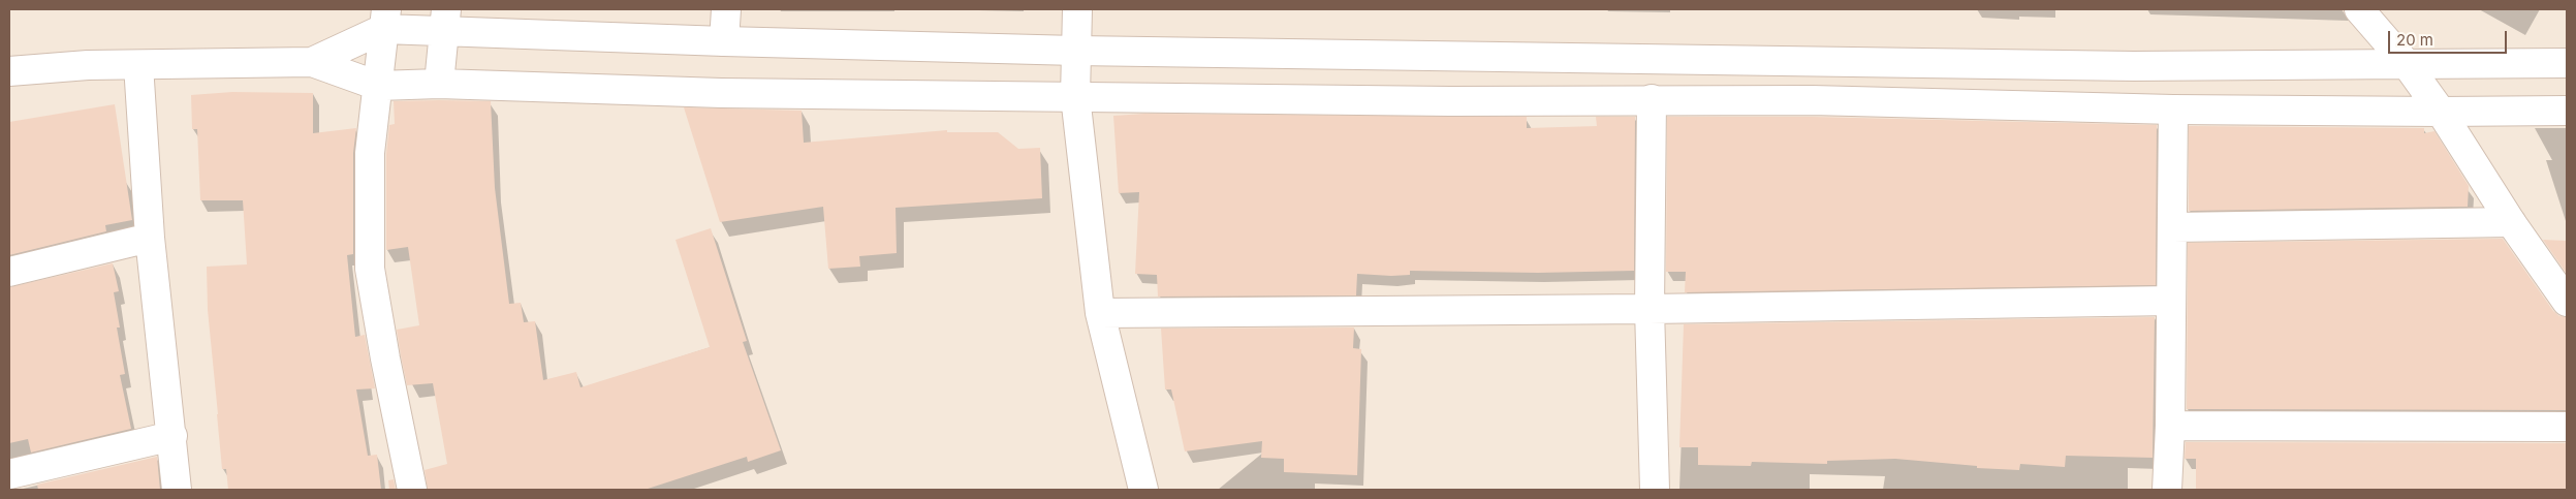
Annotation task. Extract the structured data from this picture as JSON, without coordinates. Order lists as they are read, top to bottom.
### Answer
{
  "scale_bar": "20 m"
}
